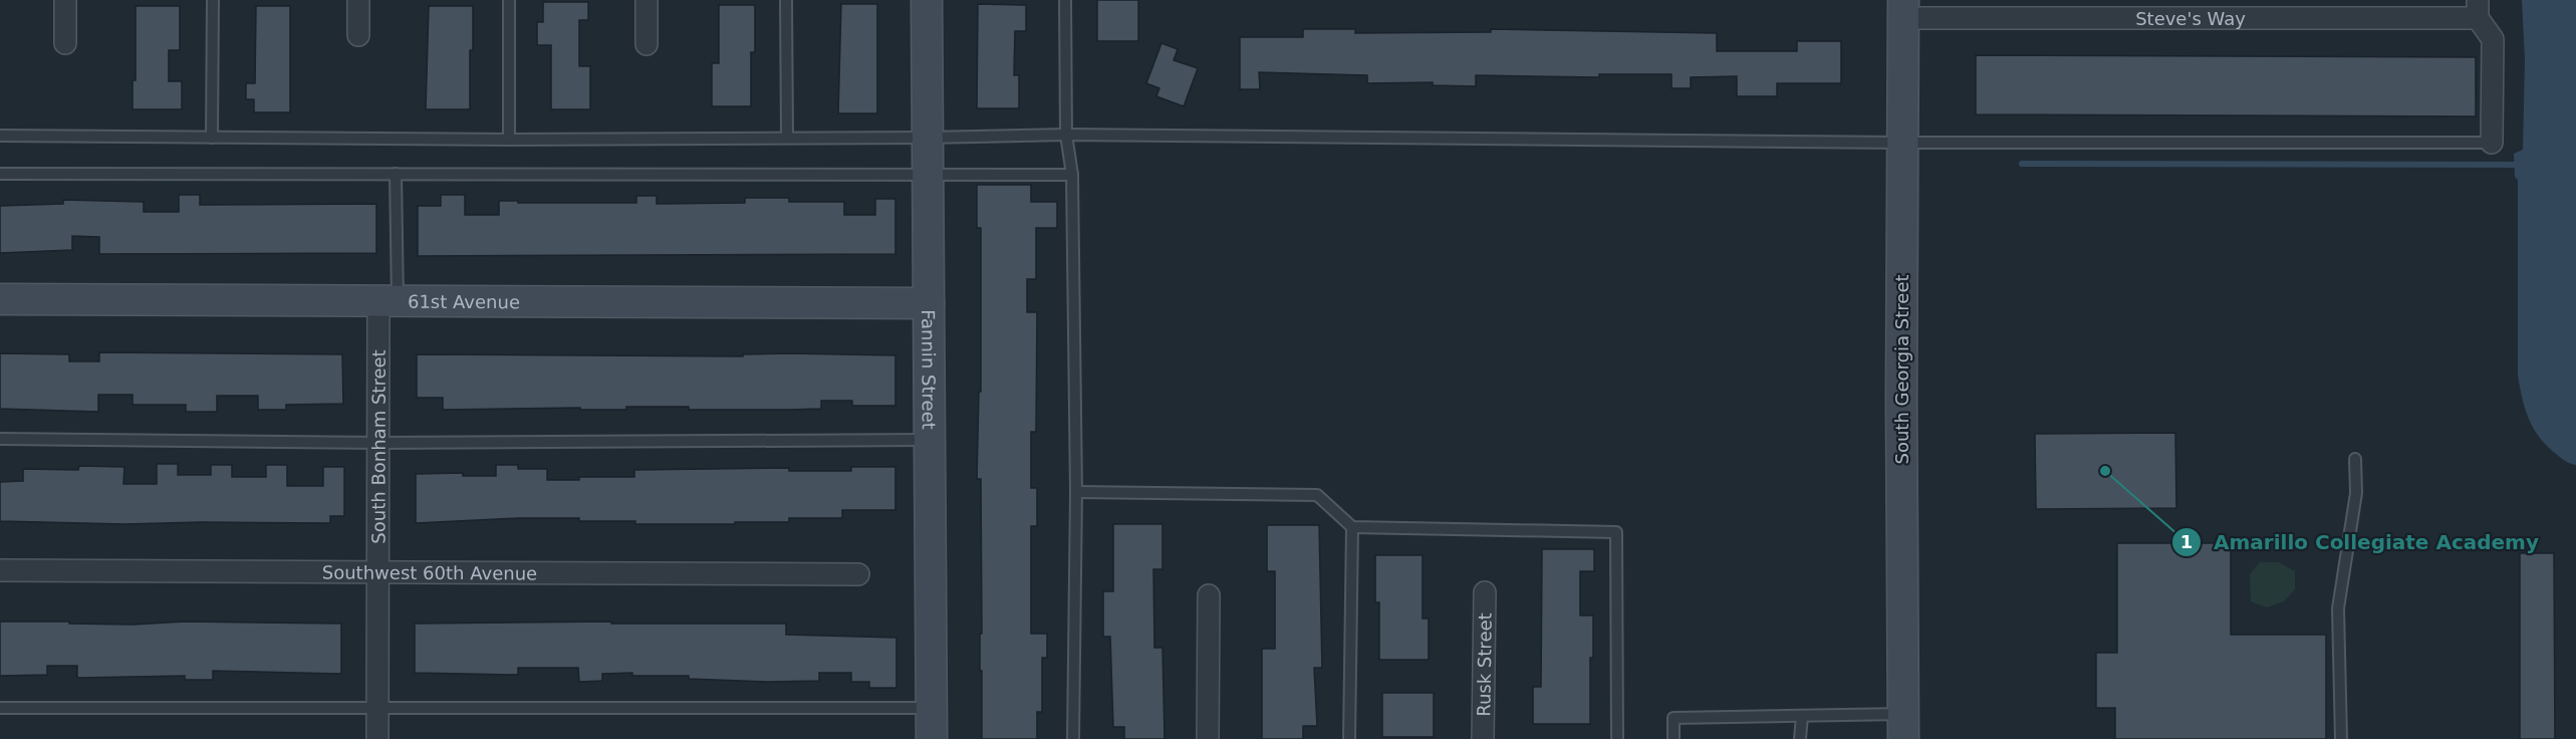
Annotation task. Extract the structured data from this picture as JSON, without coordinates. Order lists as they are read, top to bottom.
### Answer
{
  "streets": {
    "street": [
      "Steve's Way",
      "61st Avenue",
      "Fannin Street",
      "South Georgia Street",
      "South Bonham Street",
      "Southwest 60th Avenue",
      "Rusk Street"
    ]
  },
  "crossings": [
    ["Steve's Way", "South Georgia Street"],
    ["61st Avenue", "Fannin Street"],
    ["61st Avenue", "South Bonham Street"],
    ["South Bonham Street", "Southwest 60th Avenue"]
  ],
  "places": ["Amarillo Collegiate Academy"]
}
